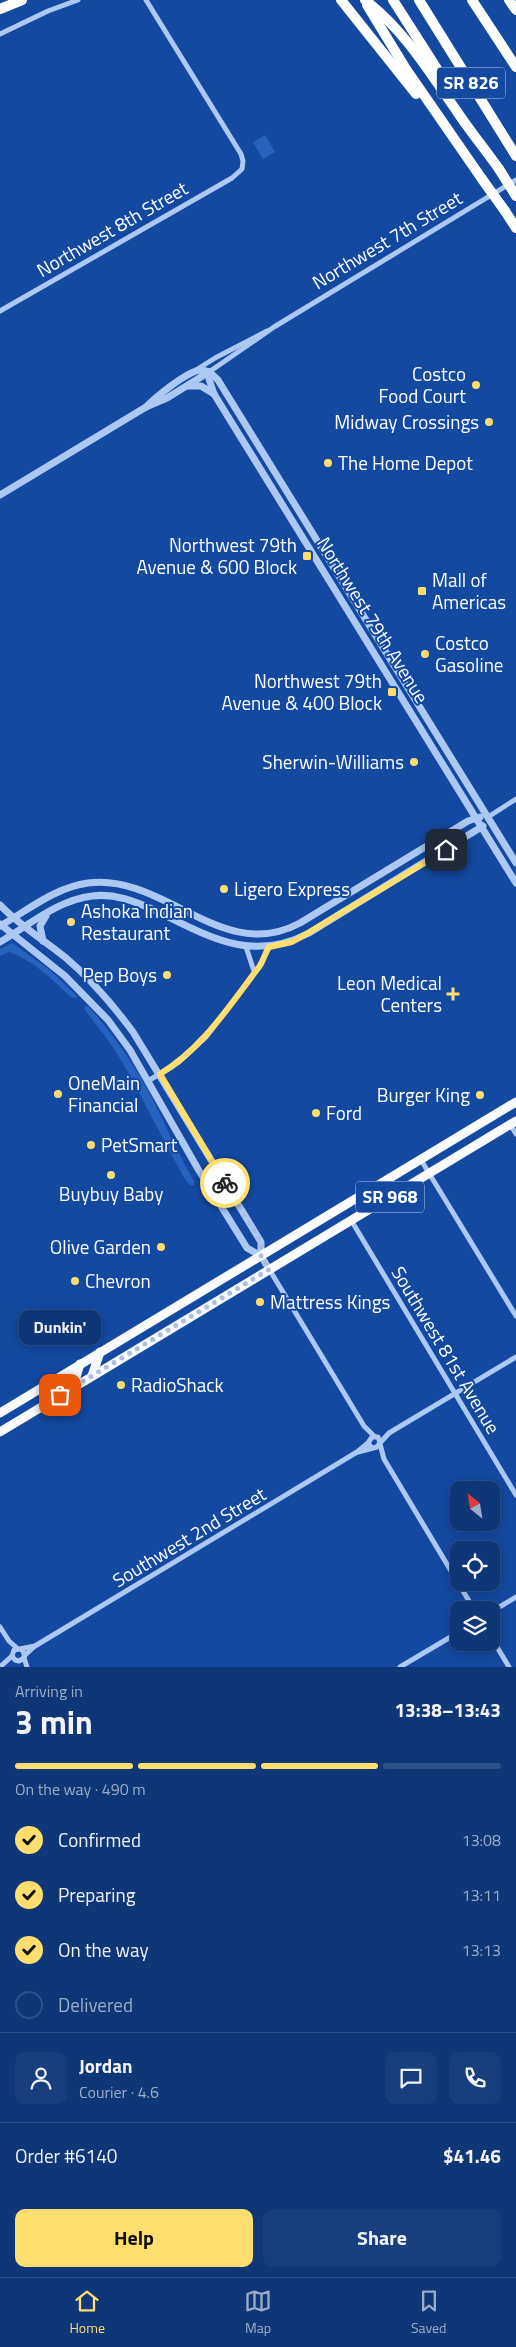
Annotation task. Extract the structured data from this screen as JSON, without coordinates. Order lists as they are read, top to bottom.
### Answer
{
  "streets": {
    "highway": ["SR 826"],
    "main road": ["SR 968"],
    "street": [
      "Northwest 8th Street",
      "Northwest 7th Street",
      "Northwest 79th Avenue",
      "Southwest 81st Avenue",
      "Southwest 2nd Street"
    ]
  },
  "crossings": [
    ["Northwest 7th Street", "Northwest 79th Avenue"],
    ["SR 968", "Southwest 81st Avenue"]
  ],
  "places": {
    "other": [
      "Costco Food Court",
      "Midway Crossings",
      "The Home Depot",
      "Costco Gasoline",
      "Sherwin-Williams",
      "Ligero Express",
      "Ashoka Indian Restaurant",
      "Pep Boys",
      "OneMain Financial",
      "Burger King",
      "Ford",
      "PetSmart",
      "Buybuy Baby",
      "Olive Garden",
      "Chevron",
      "Mattress Kings",
      "RadioShack",
      "Dunkin'"
    ],
    "transit": ["Northwest 79th Avenue & 600 Block", "Mall of Americas", "Northwest 79th Avenue & 400 Block"],
    "health": ["Leon Medical Centers"]
  },
  "north": "top left",
  "page": {
    "bubble": "Dunkin'",
    "heading": ["3 min", "Arriving in", "13:38–13:43"],
    "panel": [
      "Jordan",
      "Courier · 4.6",
      "Order #6140",
      "$41.46"
    ],
    "bar": "On the way · 490 m",
    "list": [
      ["Confirmed", "13:08"],
      ["Preparing", "13:11"],
      ["On the way", "13:13"],
      "Delivered"
    ],
    "buttons": ["Help", "Share"],
    "tabs": ["Home", "Map", "Saved"]
  }
}
